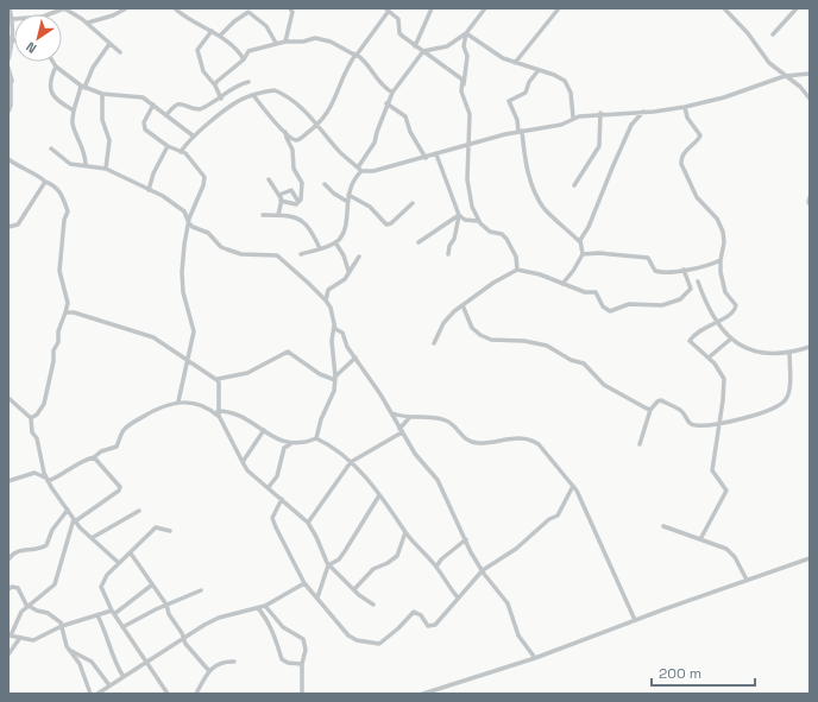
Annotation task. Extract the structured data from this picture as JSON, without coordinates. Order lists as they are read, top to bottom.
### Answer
{
  "scale_bar": "200 m",
  "north": "bottom left"
}
